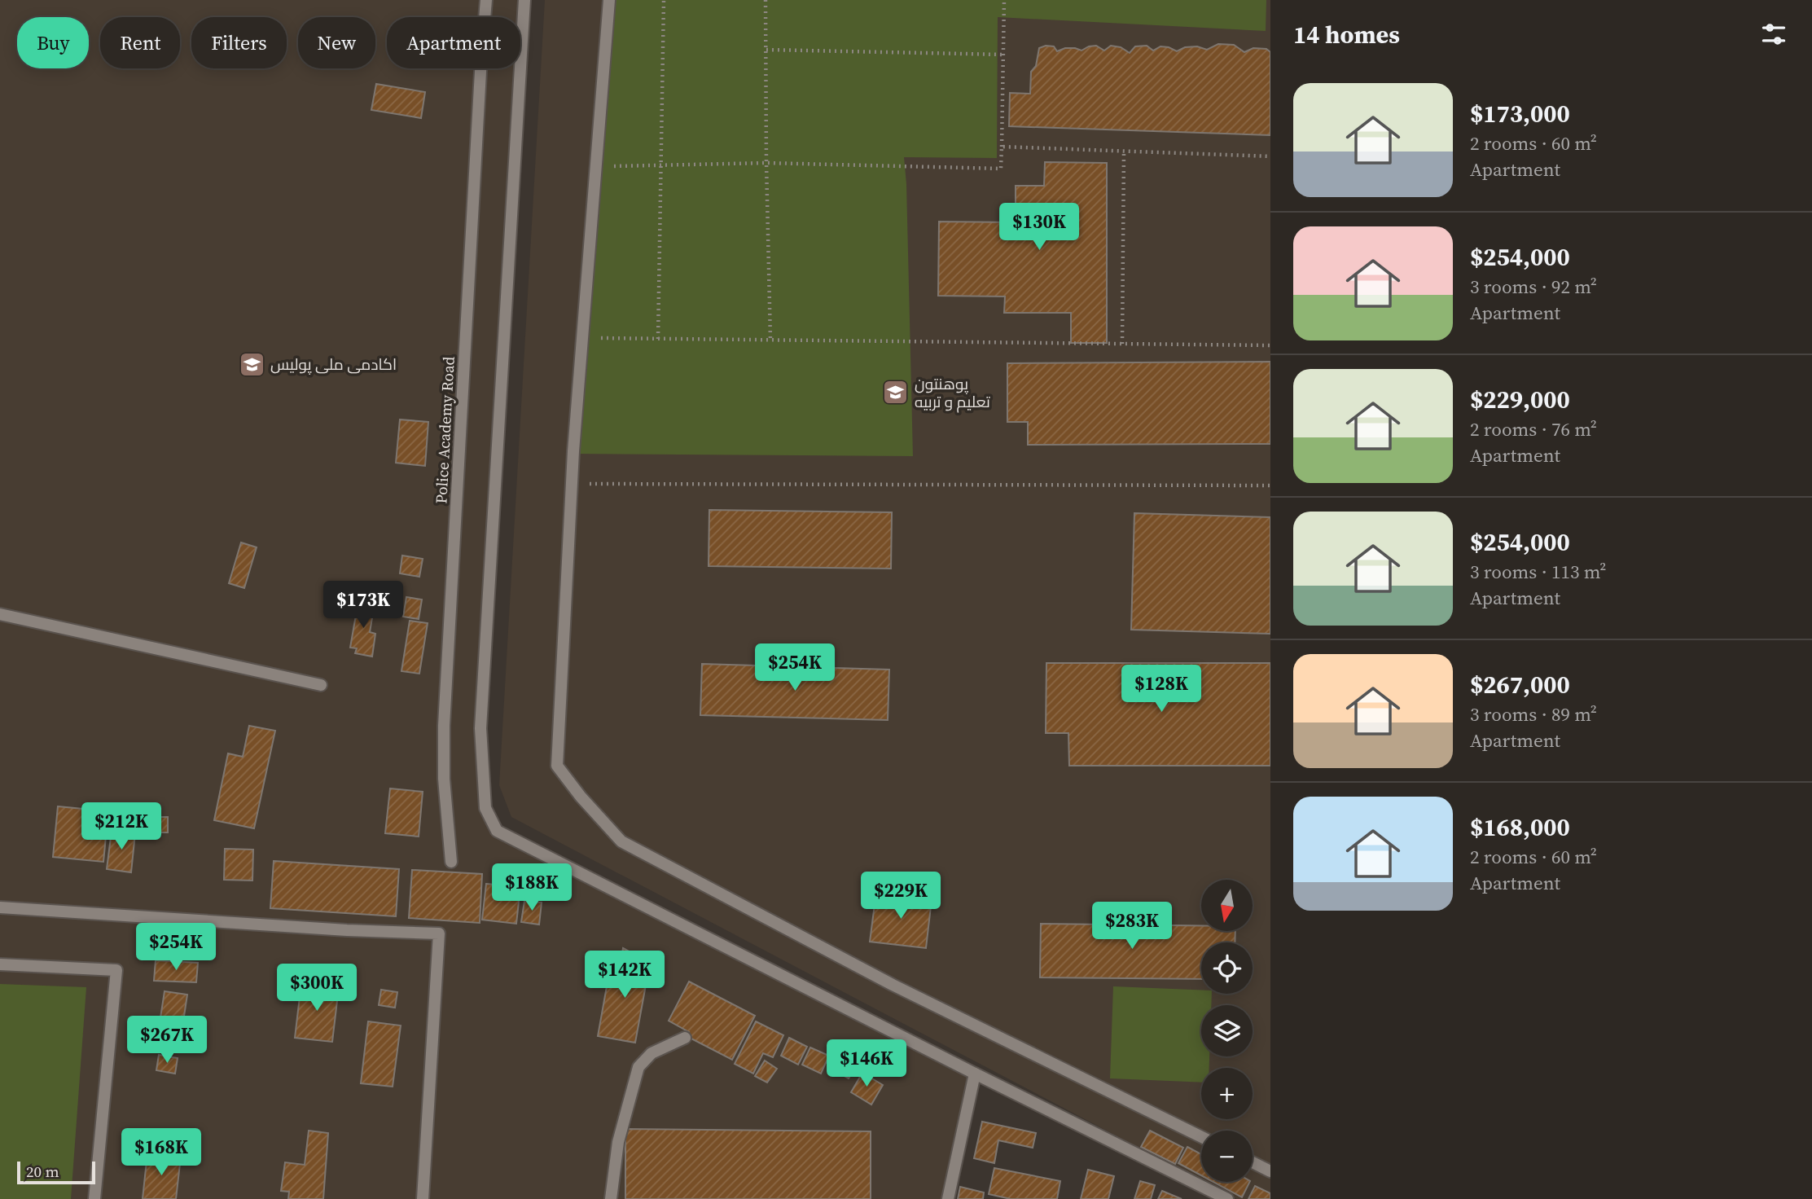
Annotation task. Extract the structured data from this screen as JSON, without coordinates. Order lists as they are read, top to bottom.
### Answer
{
  "streets": {
    "street": ["Police Academy Road"]
  },
  "places": {
    "school or university": ["اکادمی ملی پولیس", "پوهنتون تعلیم و تربیه"]
  },
  "scale_bar": "20 m",
  "north": "bottom",
  "page": {
    "heading": "14 homes",
    "chip": [
      "Buy",
      "Rent",
      "Filters",
      "New",
      "Apartment"
    ],
    "list": [
      {
        "name": "$173,000",
        "note": "2 rooms · 60 m² · Apartment"
      },
      {
        "name": "$254,000",
        "note": "3 rooms · 92 m² · Apartment"
      },
      {
        "name": "$229,000",
        "note": "2 rooms · 76 m² · Apartment"
      },
      {
        "name": "$254,000",
        "note": "3 rooms · 113 m² · Apartment"
      },
      {
        "name": "$267,000",
        "note": "3 rooms · 89 m² · Apartment"
      },
      {
        "name": "$168,000",
        "note": "2 rooms · 60 m² · Apartment"
      }
    ],
    "price": [
      "$130K",
      "$173K",
      "$254K",
      "$128K",
      "$212K",
      "$188K",
      "$229K",
      "$283K",
      "$254K",
      "$142K",
      "$300K",
      "$267K",
      "$146K",
      "$168K"
    ],
    "map_buttons": ["+", "−"],
    "scale": "20 m"
  }
}
